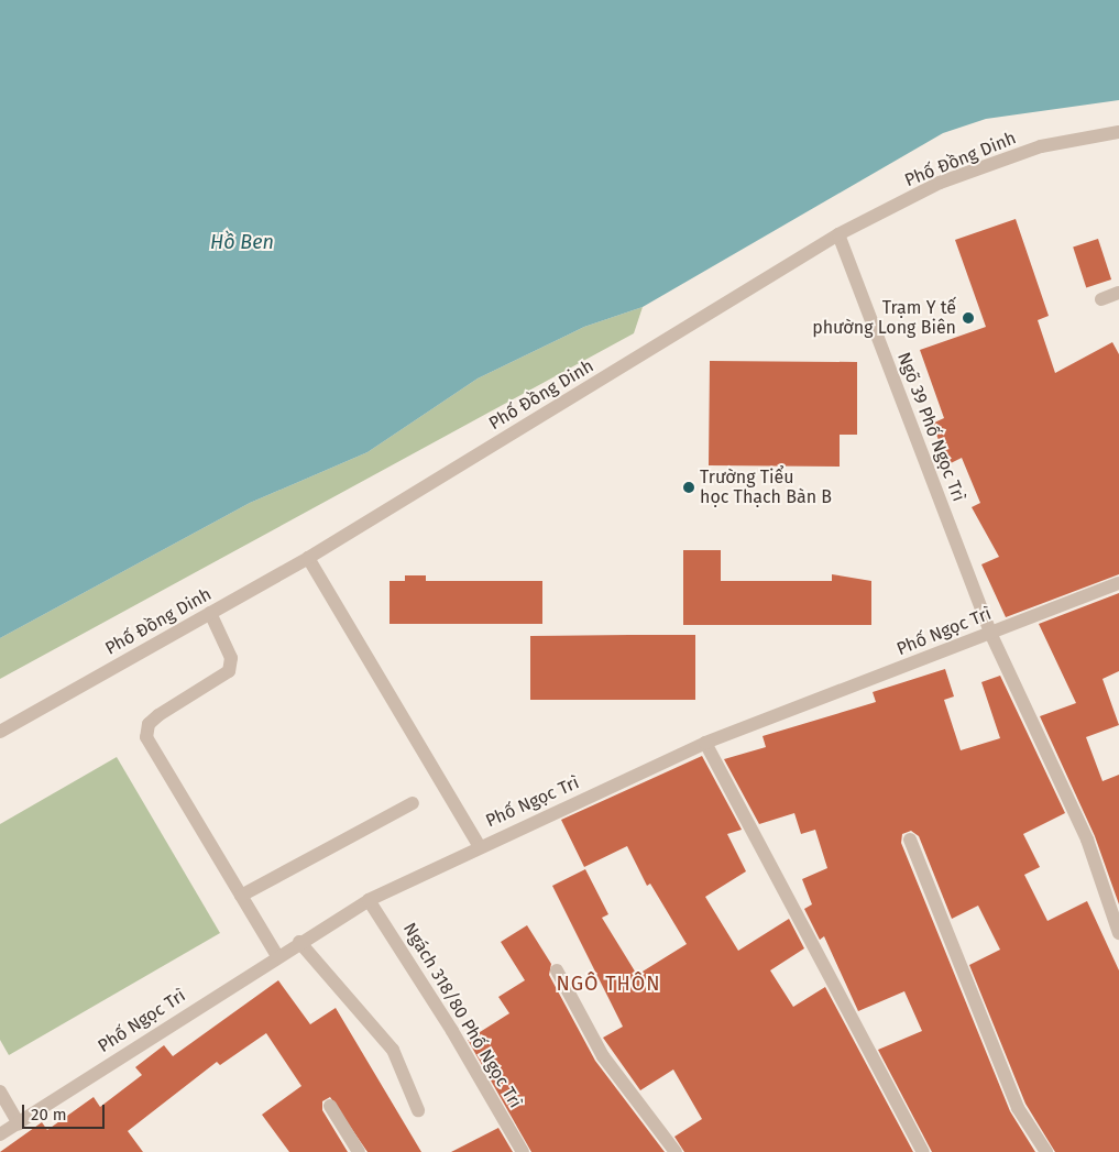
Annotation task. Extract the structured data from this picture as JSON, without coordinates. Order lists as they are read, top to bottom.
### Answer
{
  "streets": {
    "street": [
      "Phố Đồng Dinh",
      "Ngõ 39 Phố Ngọc Trì",
      "Phố Ngọc Trì",
      "Ngách 318/80 Phố Ngọc Trì"
    ]
  },
  "crossings": [
    ["Phố Đồng Dinh", "Ngõ 39 Phố Ngọc Trì"],
    ["Ngõ 39 Phố Ngọc Trì", "Phố Ngọc Trì"],
    ["Phố Ngọc Trì", "Ngách 318/80 Phố Ngọc Trì"]
  ],
  "districts": ["NGÔ THÔN"],
  "water": ["Hồ Ben"],
  "places": ["Trạm Y tế phường Long Biên", "Trường Tiểu học Thạch Bàn B"],
  "scale_bar": "20 m"
}
